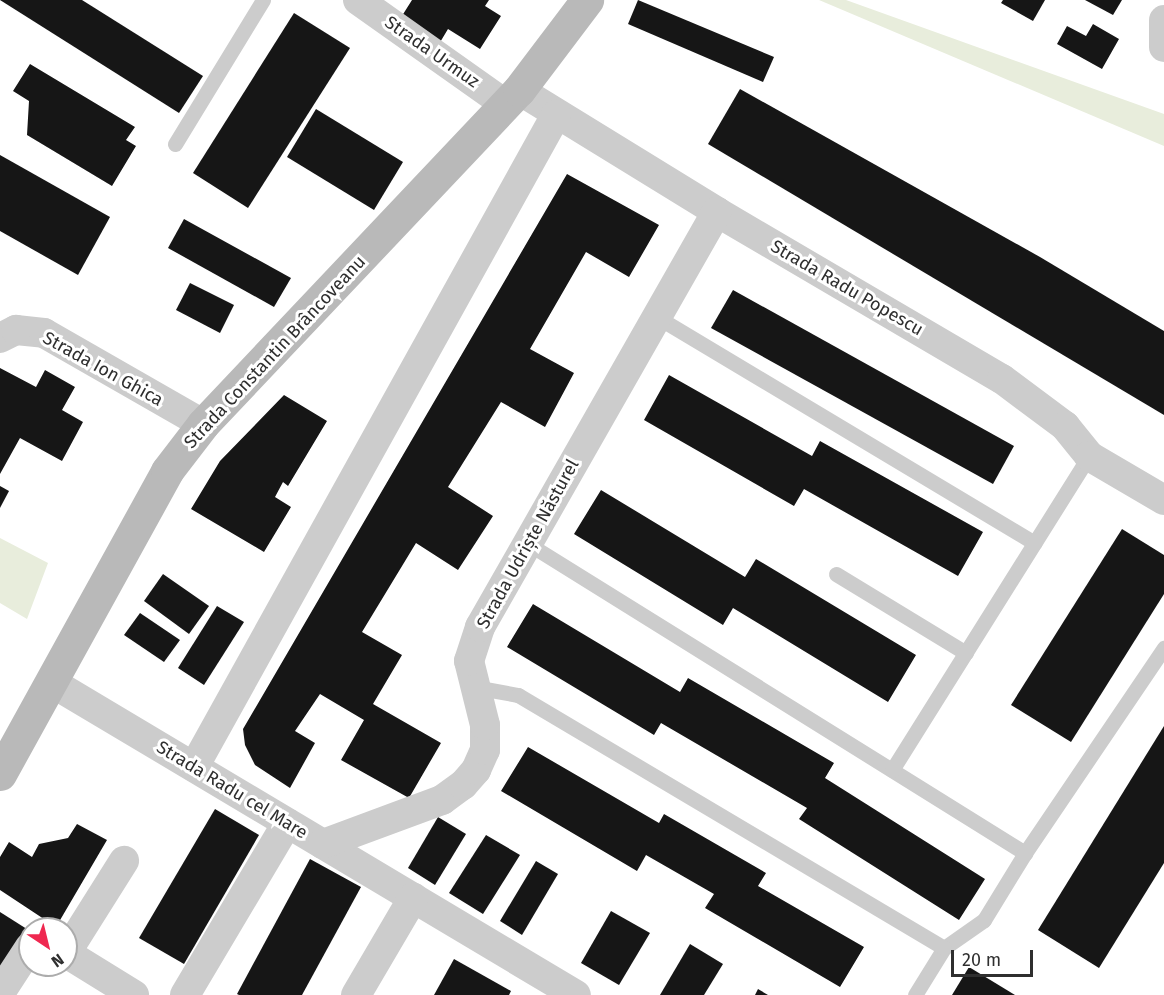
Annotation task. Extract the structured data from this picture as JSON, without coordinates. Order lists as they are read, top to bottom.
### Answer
{
  "streets": {
    "main road": ["Strada Constantin Brâncoveanu"],
    "street": [
      "Strada Urmuz",
      "Strada Radu Popescu",
      "Strada Ion Ghica",
      "Strada Udriște Năsturel",
      "Strada Radu cel Mare"
    ]
  },
  "crossings": [
    ["Strada Urmuz", "Strada Radu Popescu"],
    ["Strada Urmuz", "Strada Constantin Brâncoveanu"],
    ["Strada Radu Popescu", "Strada Constantin Brâncoveanu"],
    ["Strada Radu Popescu", "Strada Udriște Năsturel"],
    ["Strada Constantin Brâncoveanu", "Strada Ion Ghica"],
    ["Strada Constantin Brâncoveanu", "Strada Radu cel Mare"],
    ["Strada Udriște Năsturel", "Strada Radu cel Mare"]
  ],
  "scale_bar": "20 m",
  "north": "bottom right"
}
